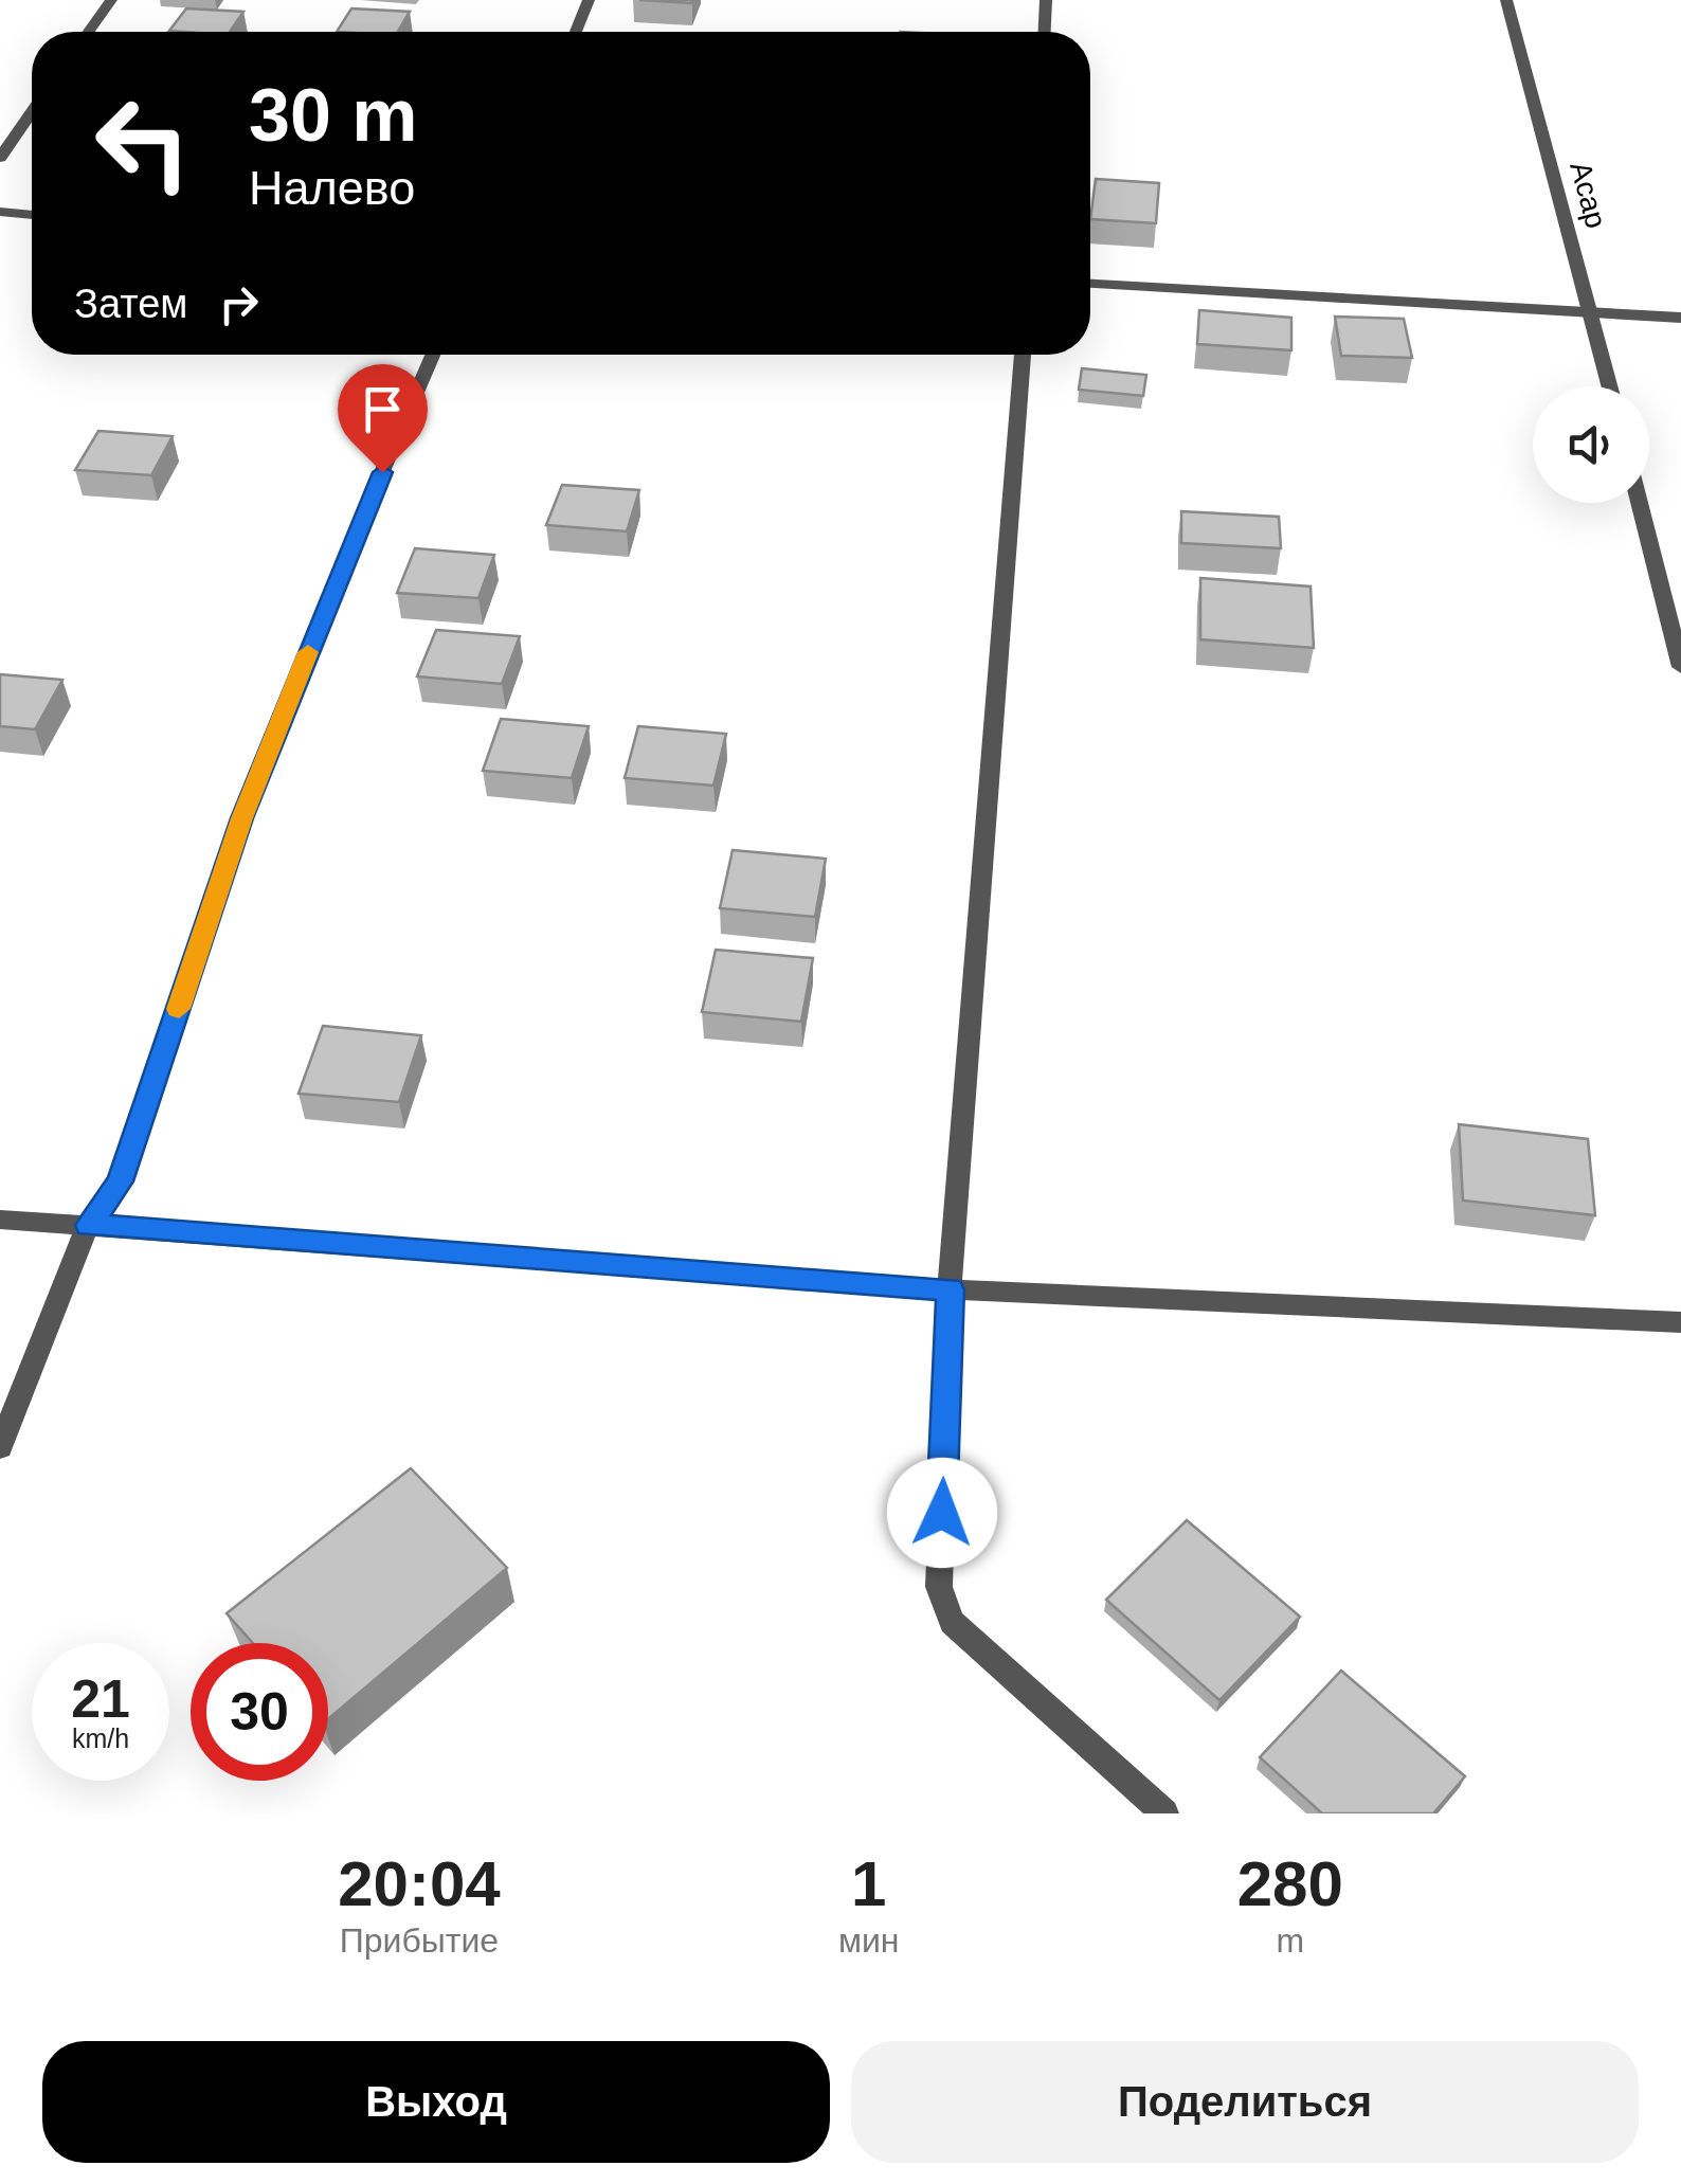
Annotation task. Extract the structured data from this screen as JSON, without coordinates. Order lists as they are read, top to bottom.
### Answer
{
  "streets": {
    "street": ["Асар"]
  },
  "page": {
    "turn": ["30 m", "Налево"],
    "then": "Затем",
    "speed": "21 km/h",
    "limit": "30",
    "eta": [
      "20:04",
      "Прибытие",
      "1",
      "мин",
      "280",
      "m"
    ],
    "buttons": ["Выход", "Поделиться"]
  }
}
